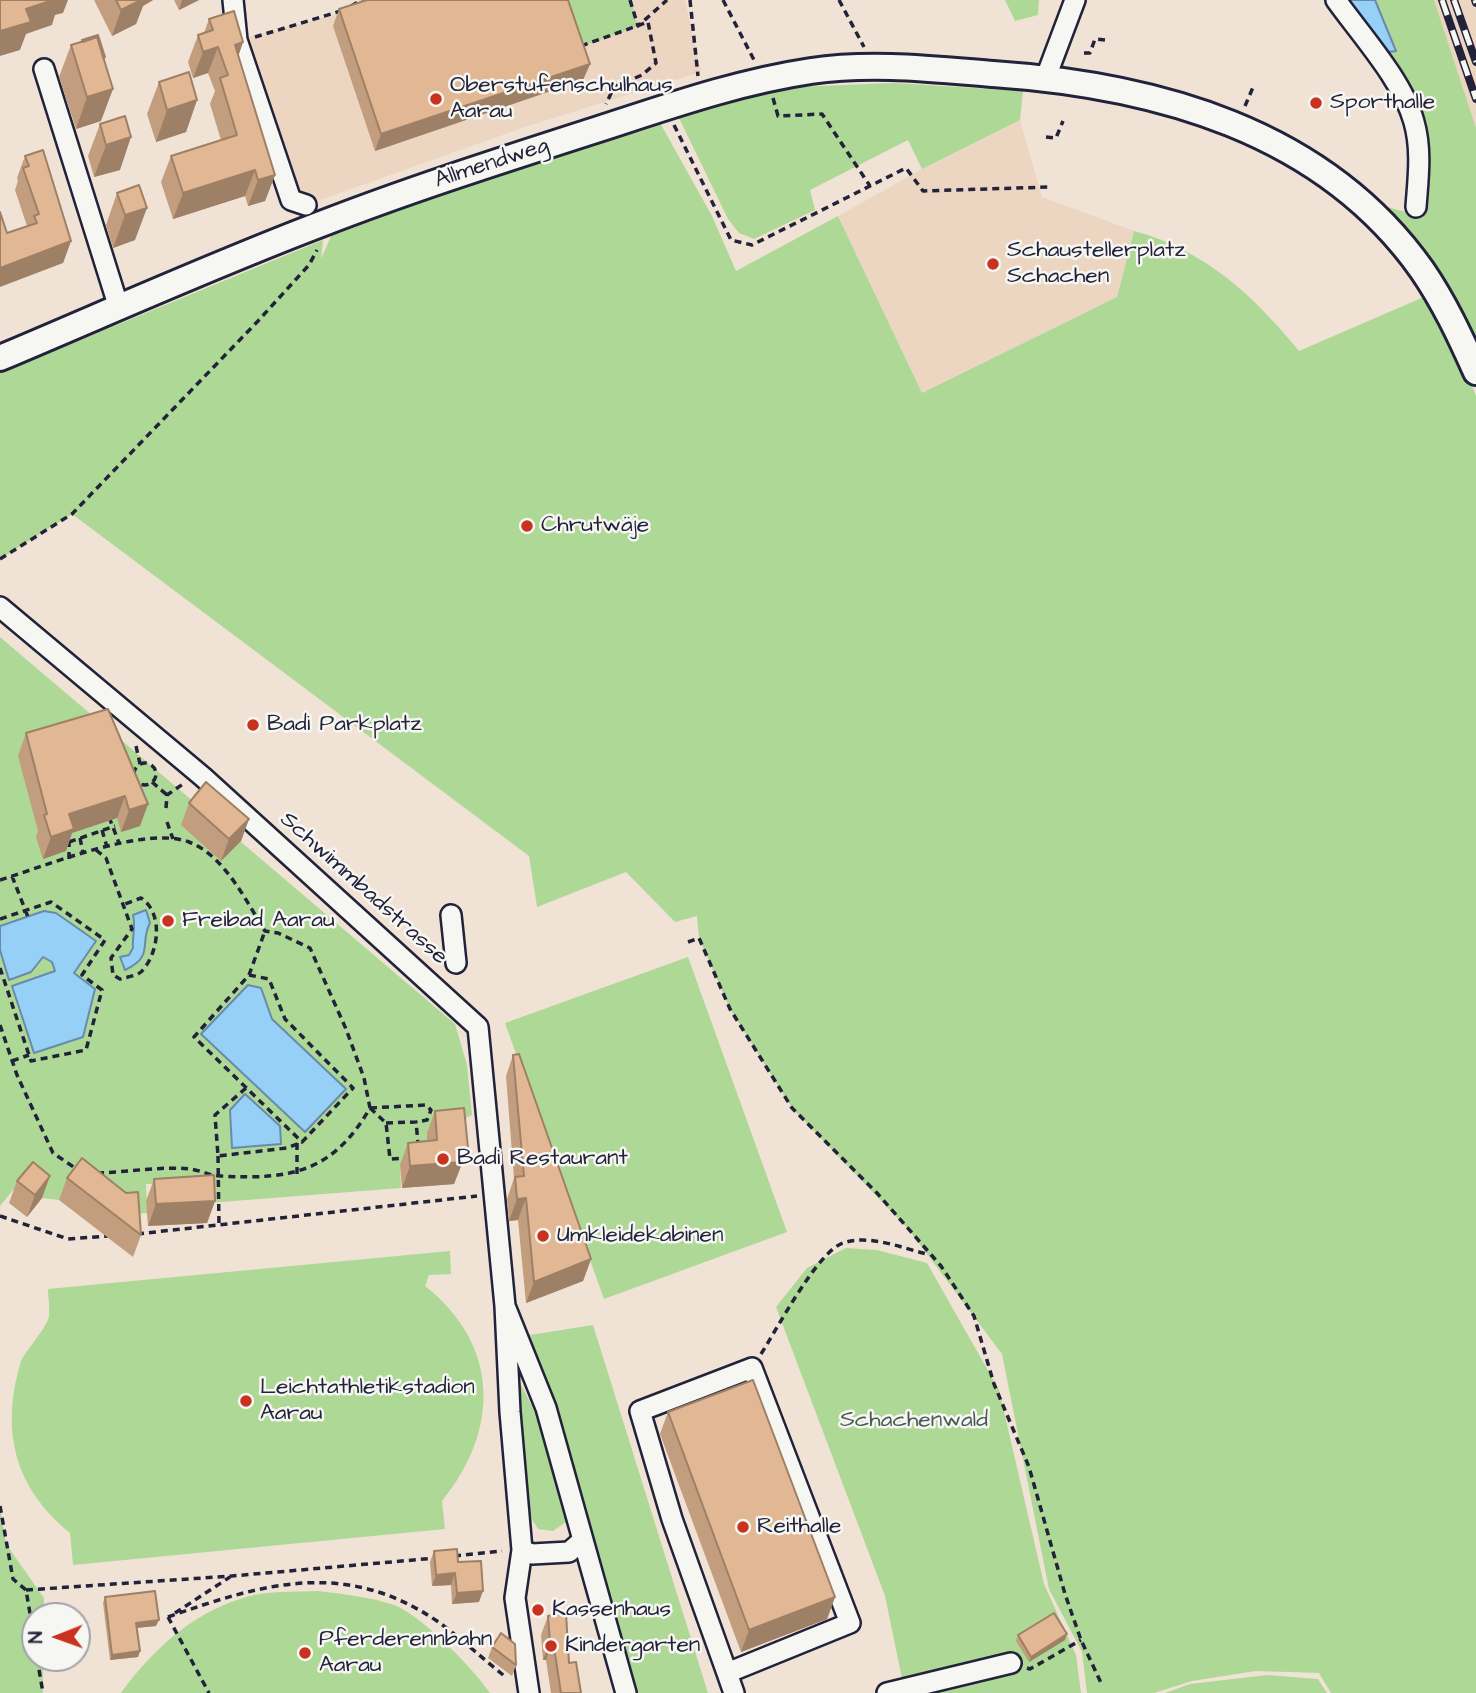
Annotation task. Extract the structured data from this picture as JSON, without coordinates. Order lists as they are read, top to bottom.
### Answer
{
  "streets": {
    "main road": ["Allmendweg"],
    "street": ["Schwimmbadstrasse"]
  },
  "parks": ["Schachenwald"],
  "places": [
    "Oberstufenschulhaus Aarau",
    "Sporthalle",
    "Schaustellerplatz Schachen",
    "Chrutwäje",
    "Badi Parkplatz",
    "Freibad Aarau",
    "Badi Restaurant",
    "Umkleidekabinen",
    "Leichtathletikstadion Aarau",
    "Reithalle",
    "Kassenhaus",
    "Kindergarten",
    "Pferderennbahn Aarau"
  ],
  "north": "left"
}
